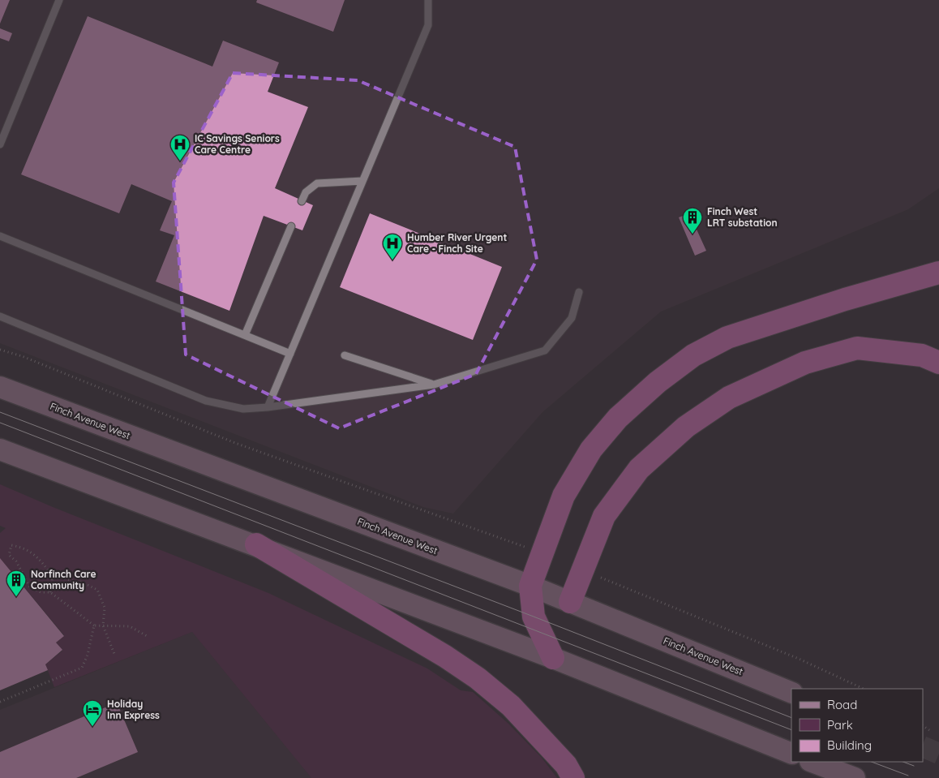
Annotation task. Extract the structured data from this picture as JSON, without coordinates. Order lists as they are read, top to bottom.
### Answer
{
  "streets": {
    "main road": ["Finch Avenue West"]
  },
  "places": {
    "hospital": ["IC Savings Seniors Care Centre", "Humber River Urgent Care - Finch Site"],
    "building": ["Finch West LRT substation", "Norfinch Care Community"],
    "hotel": ["Holiday Inn Express"]
  },
  "legend": ["Road", "Park", "Building"]
}
